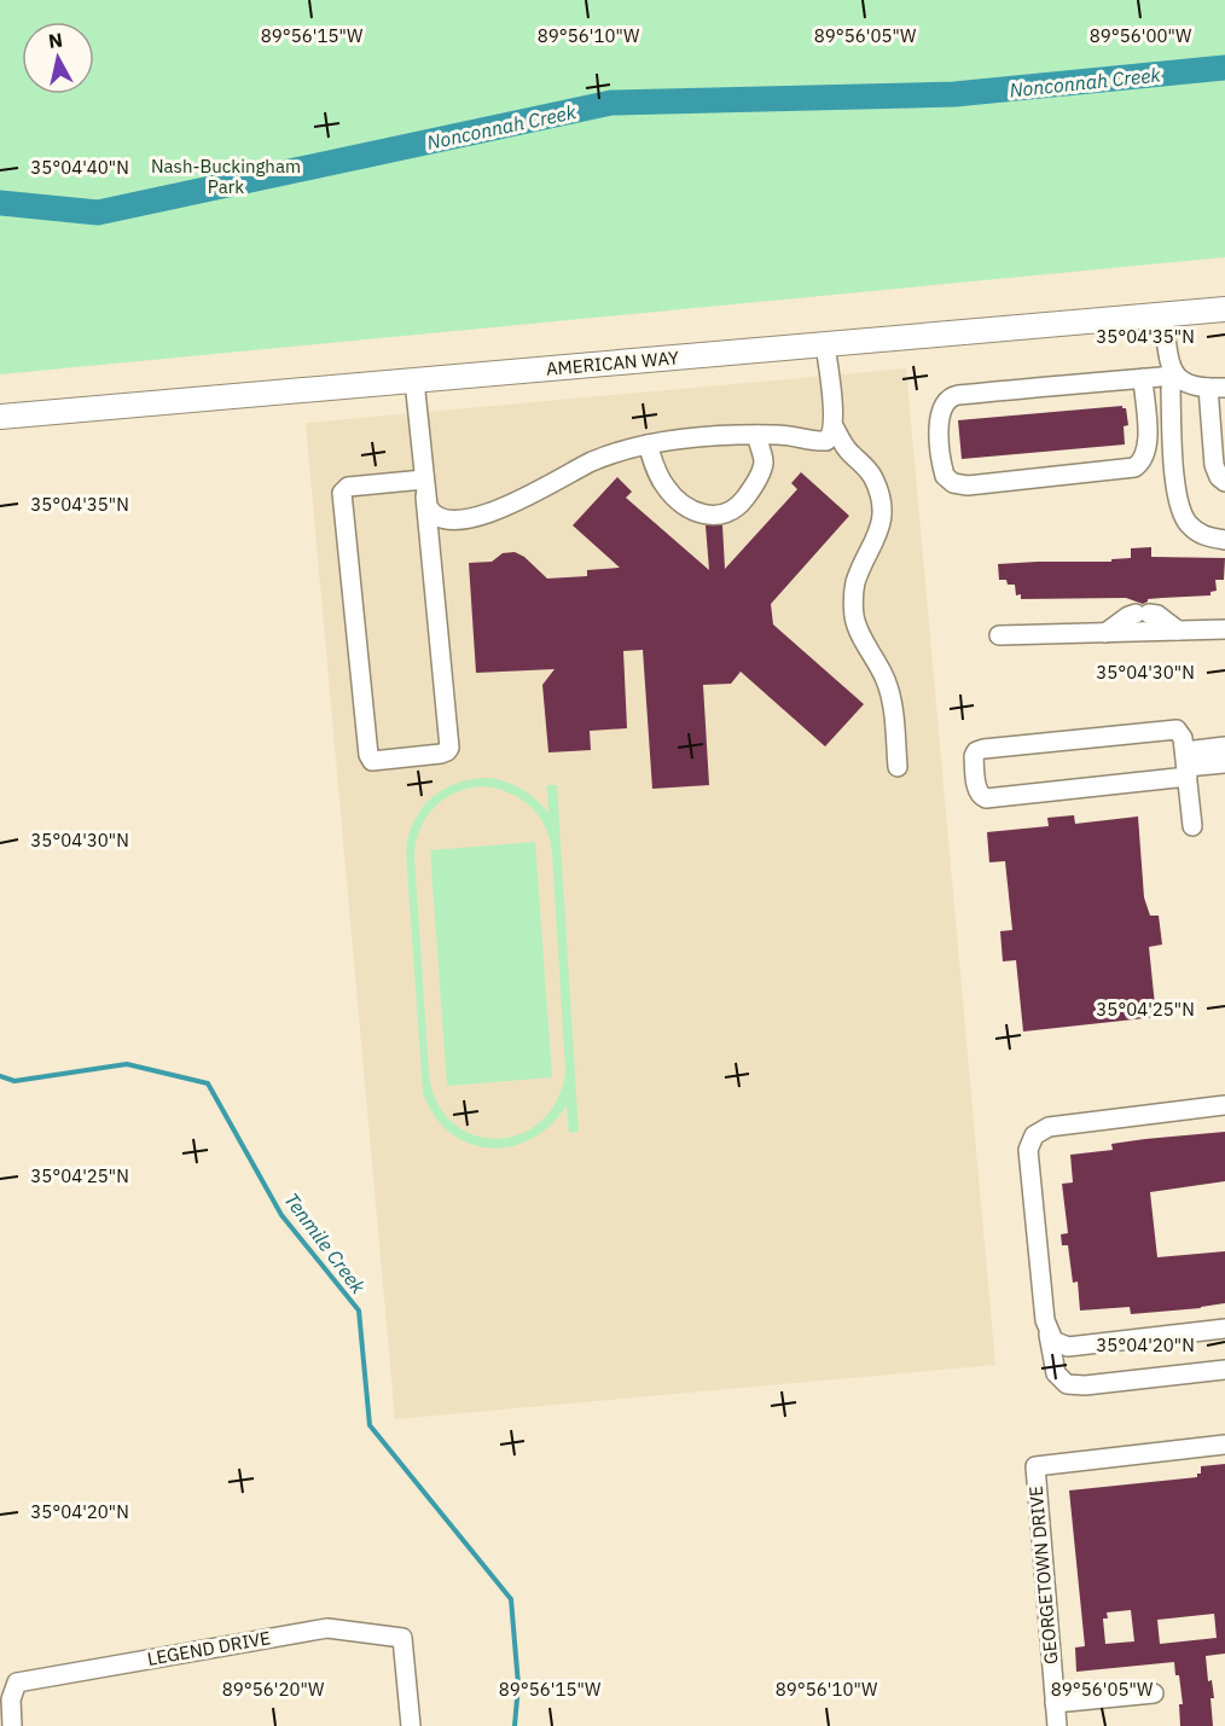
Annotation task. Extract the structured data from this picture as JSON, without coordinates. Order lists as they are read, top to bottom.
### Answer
{
  "streets": {
    "main road": ["AMERICAN WAY"],
    "street": ["GEORGETOWN DRIVE", "LEGEND DRIVE"]
  },
  "water": ["Nonconnah Creek", "Tenmile Creek"],
  "parks": ["Nash-Buckingham Park"],
  "north": "top",
  "coordinates": [
    "89°56'15\"W",
    "89°56'10\"W",
    "89°56'05\"W",
    "89°56'00\"W",
    "35°04'40\"N",
    "35°04'35\"N",
    "35°04'30\"N",
    "35°04'25\"N",
    "35°04'20\"N",
    "89°56'20\"W"
  ]
}
